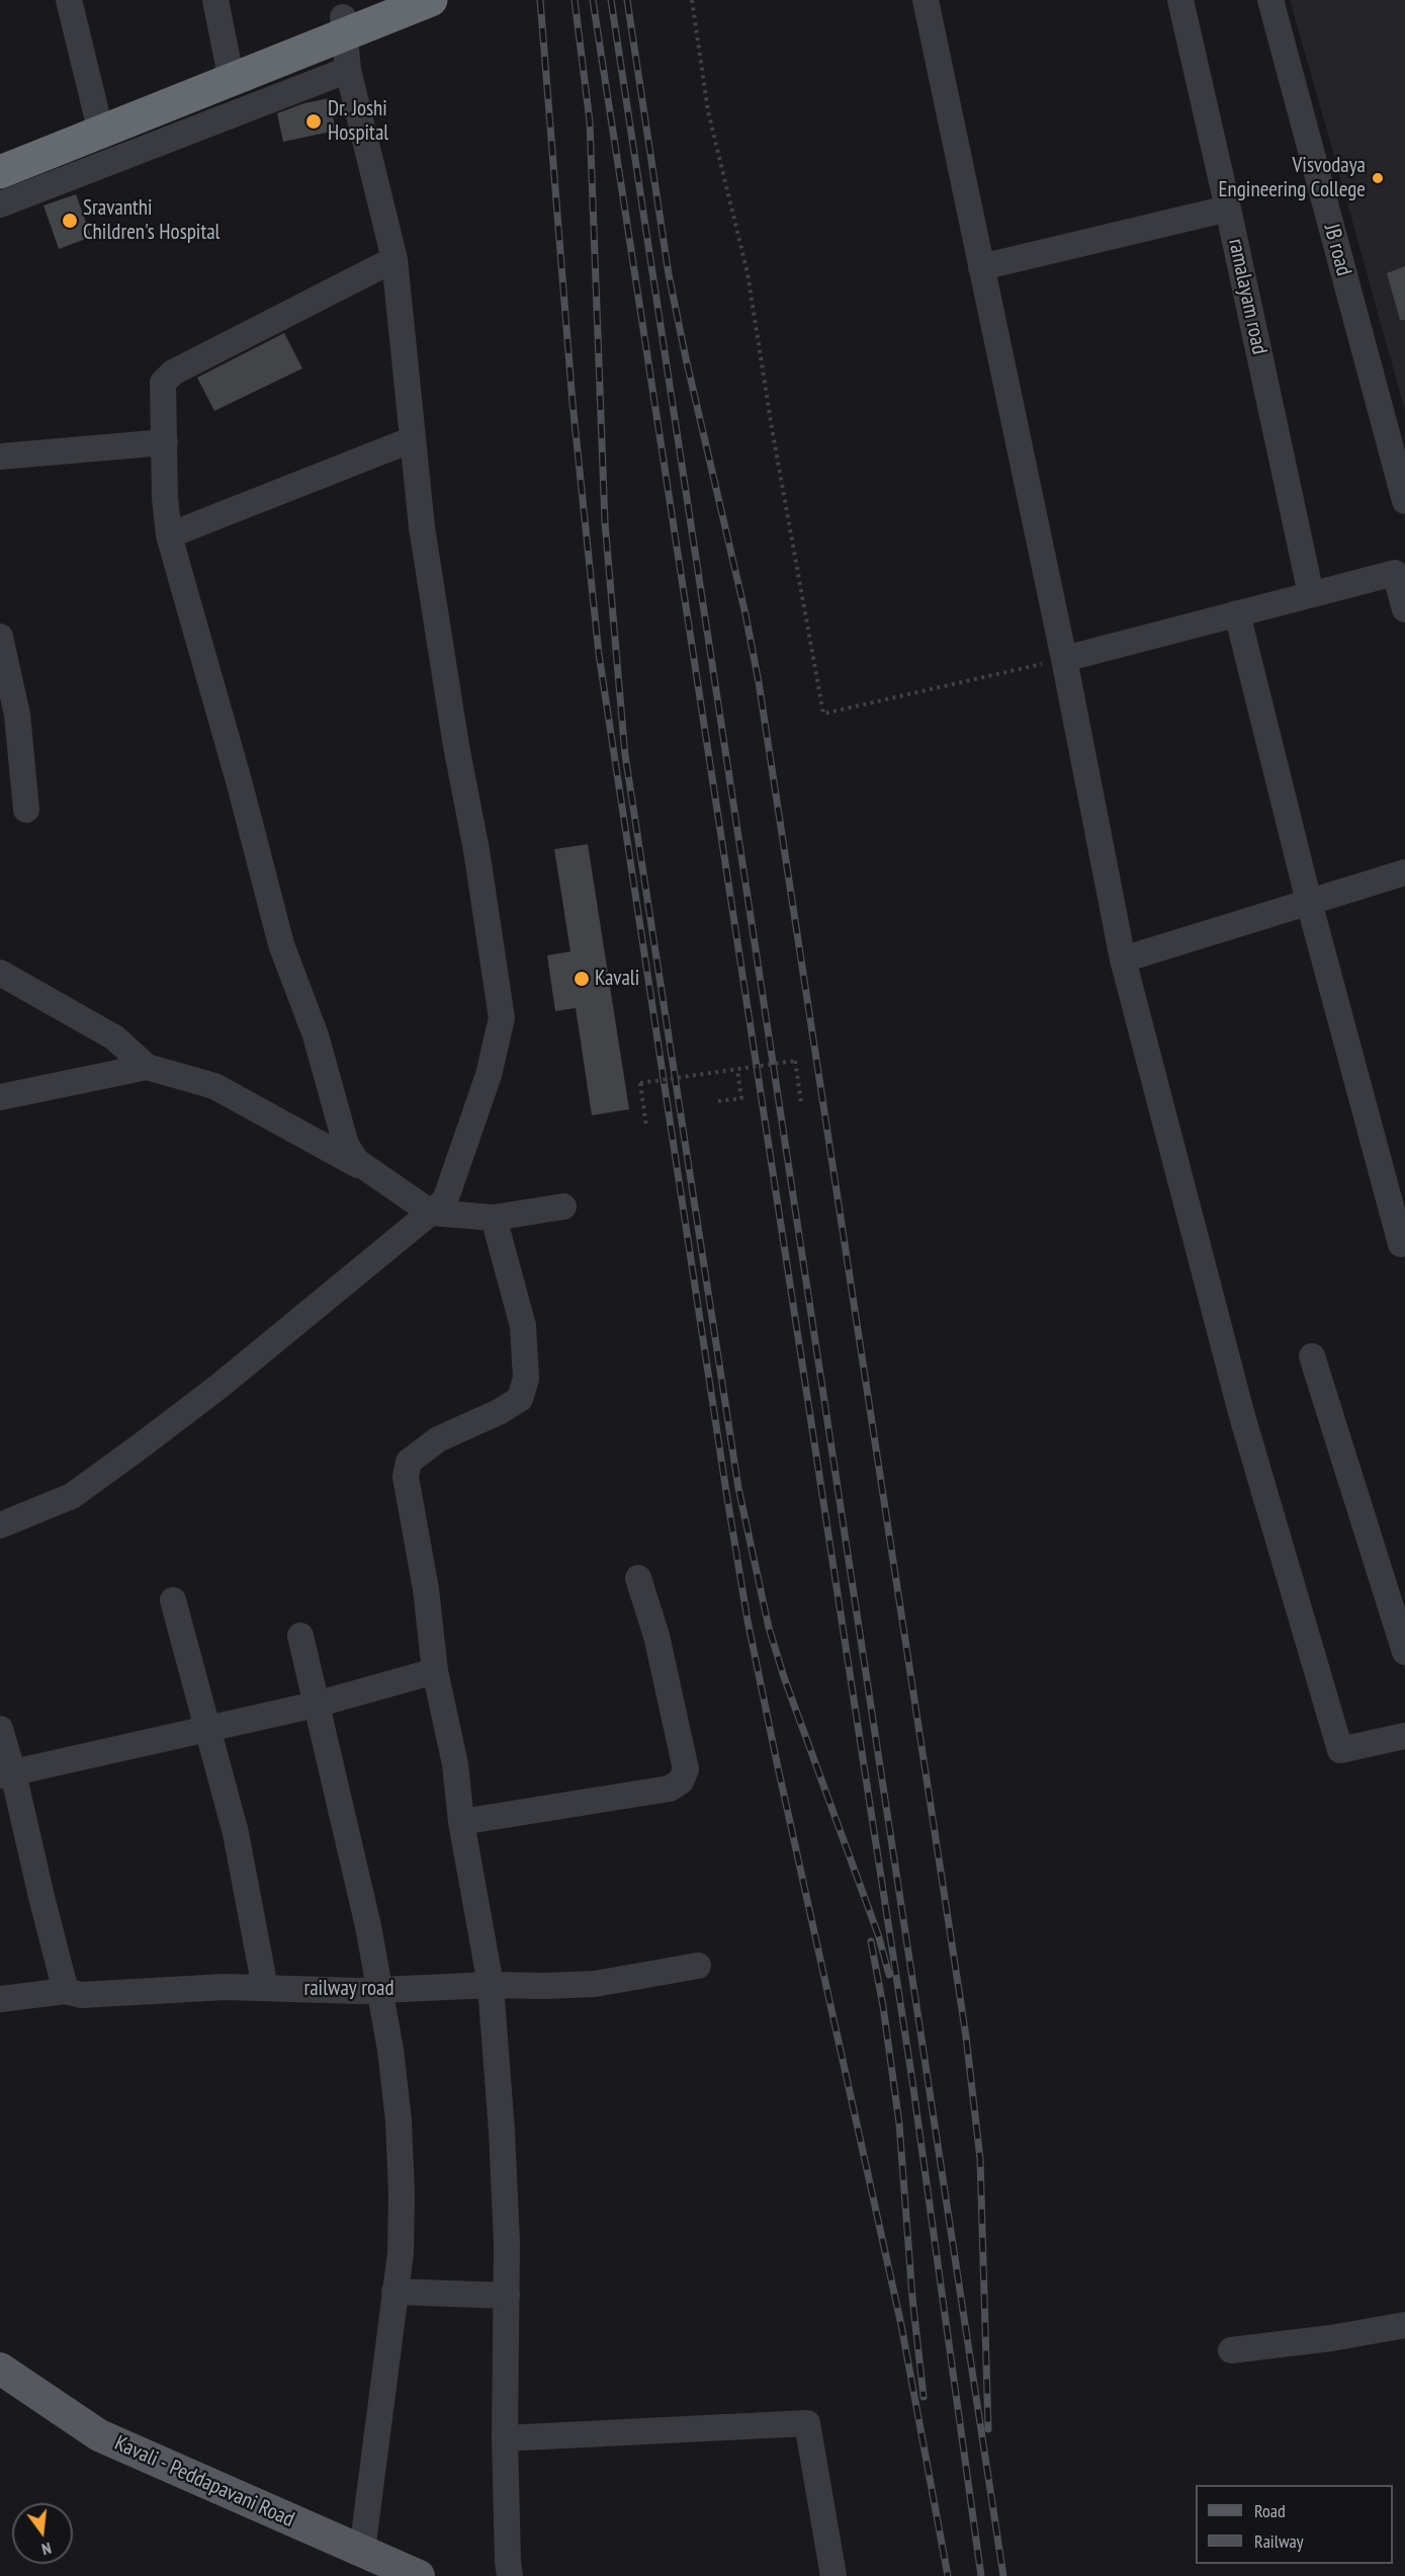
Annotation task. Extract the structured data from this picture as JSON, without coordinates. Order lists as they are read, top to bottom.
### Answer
{
  "streets": {
    "main road": ["Kavali - Peddapavani Road"],
    "street": ["JB road", "ramalayam road", "railway road"]
  },
  "places": [
    "Dr. Joshi Hospital",
    "Visvodaya Engineering College",
    "Sravanthi Children's Hospital",
    "Kavali"
  ],
  "legend": ["Road", "Railway"],
  "north": "bottom"
}
